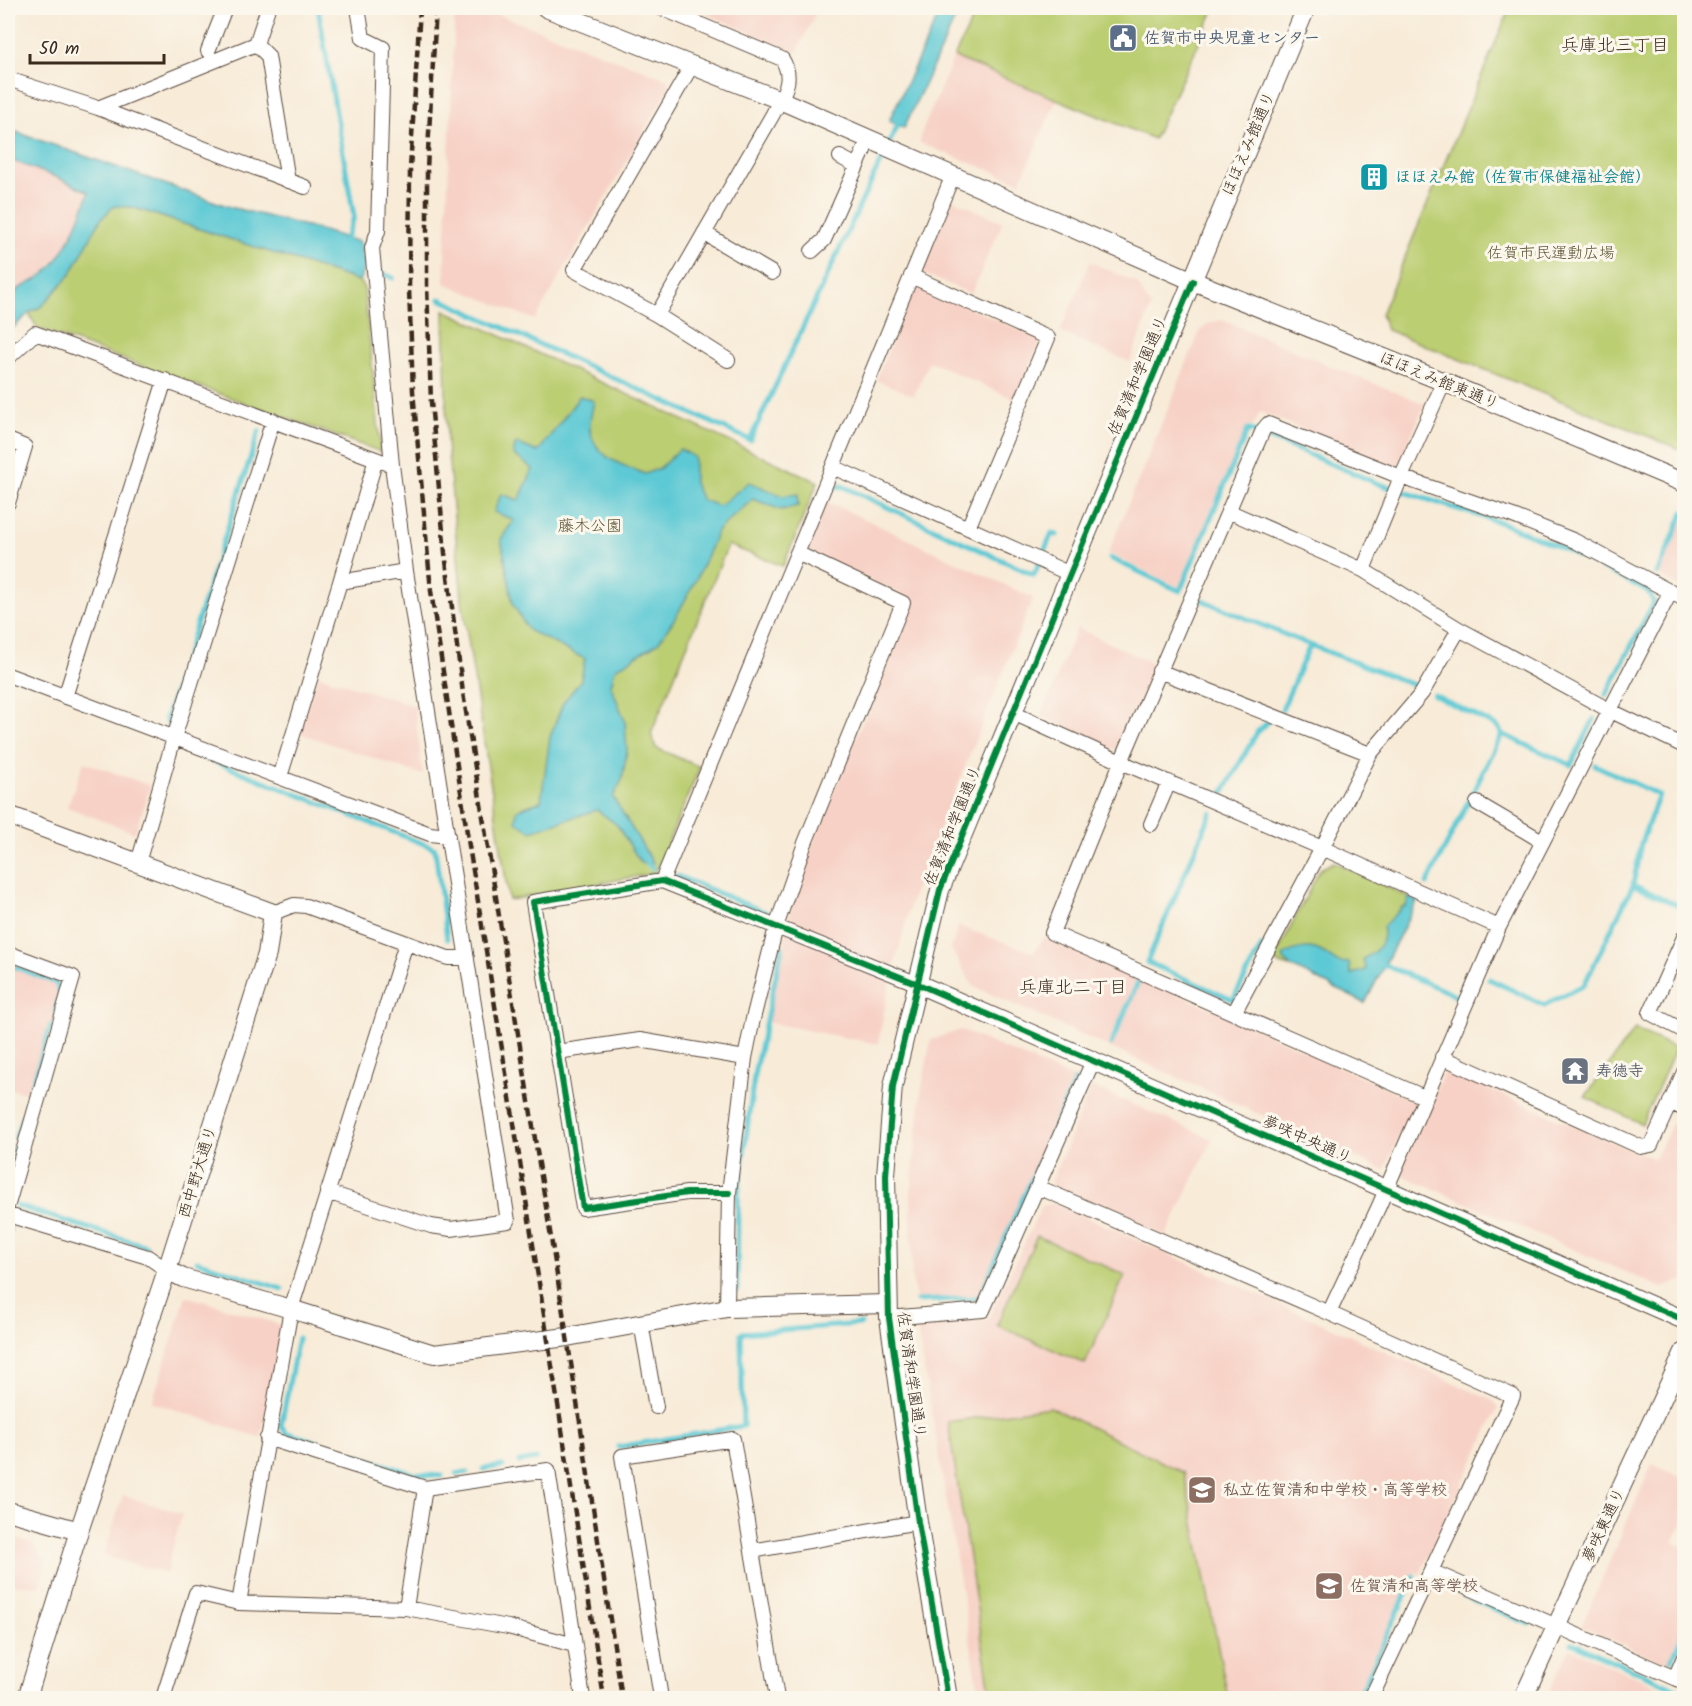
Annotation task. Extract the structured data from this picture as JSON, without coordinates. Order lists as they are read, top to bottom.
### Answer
{
  "streets": {
    "street": [
      "ほほえみ館通り",
      "佐賀清和学園通り",
      "ほほえみ館東通り",
      "夢咲中央通り",
      "西中野大通り",
      "夢咲東通り"
    ]
  },
  "crossings": [
    ["ほほえみ館通り", "佐賀清和学園通り"],
    ["ほほえみ館通り", "ほほえみ館東通り"],
    ["佐賀清和学園通り", "ほほえみ館東通り"],
    ["佐賀清和学園通り", "夢咲中央通り"]
  ],
  "districts": ["兵庫北三丁目", "兵庫北二丁目"],
  "parks": ["佐賀市民運動広場", "藤木公園"],
  "places": {
    "public building": ["佐賀市中央児童センター"],
    "building": ["ほほえみ館（佐賀市保健福祉会館）"],
    "temple": ["寿徳寺"],
    "school or university": ["私立佐賀清和中学校・高等学校", "佐賀清和高等学校"]
  },
  "scale_bar": "50 m"
}
